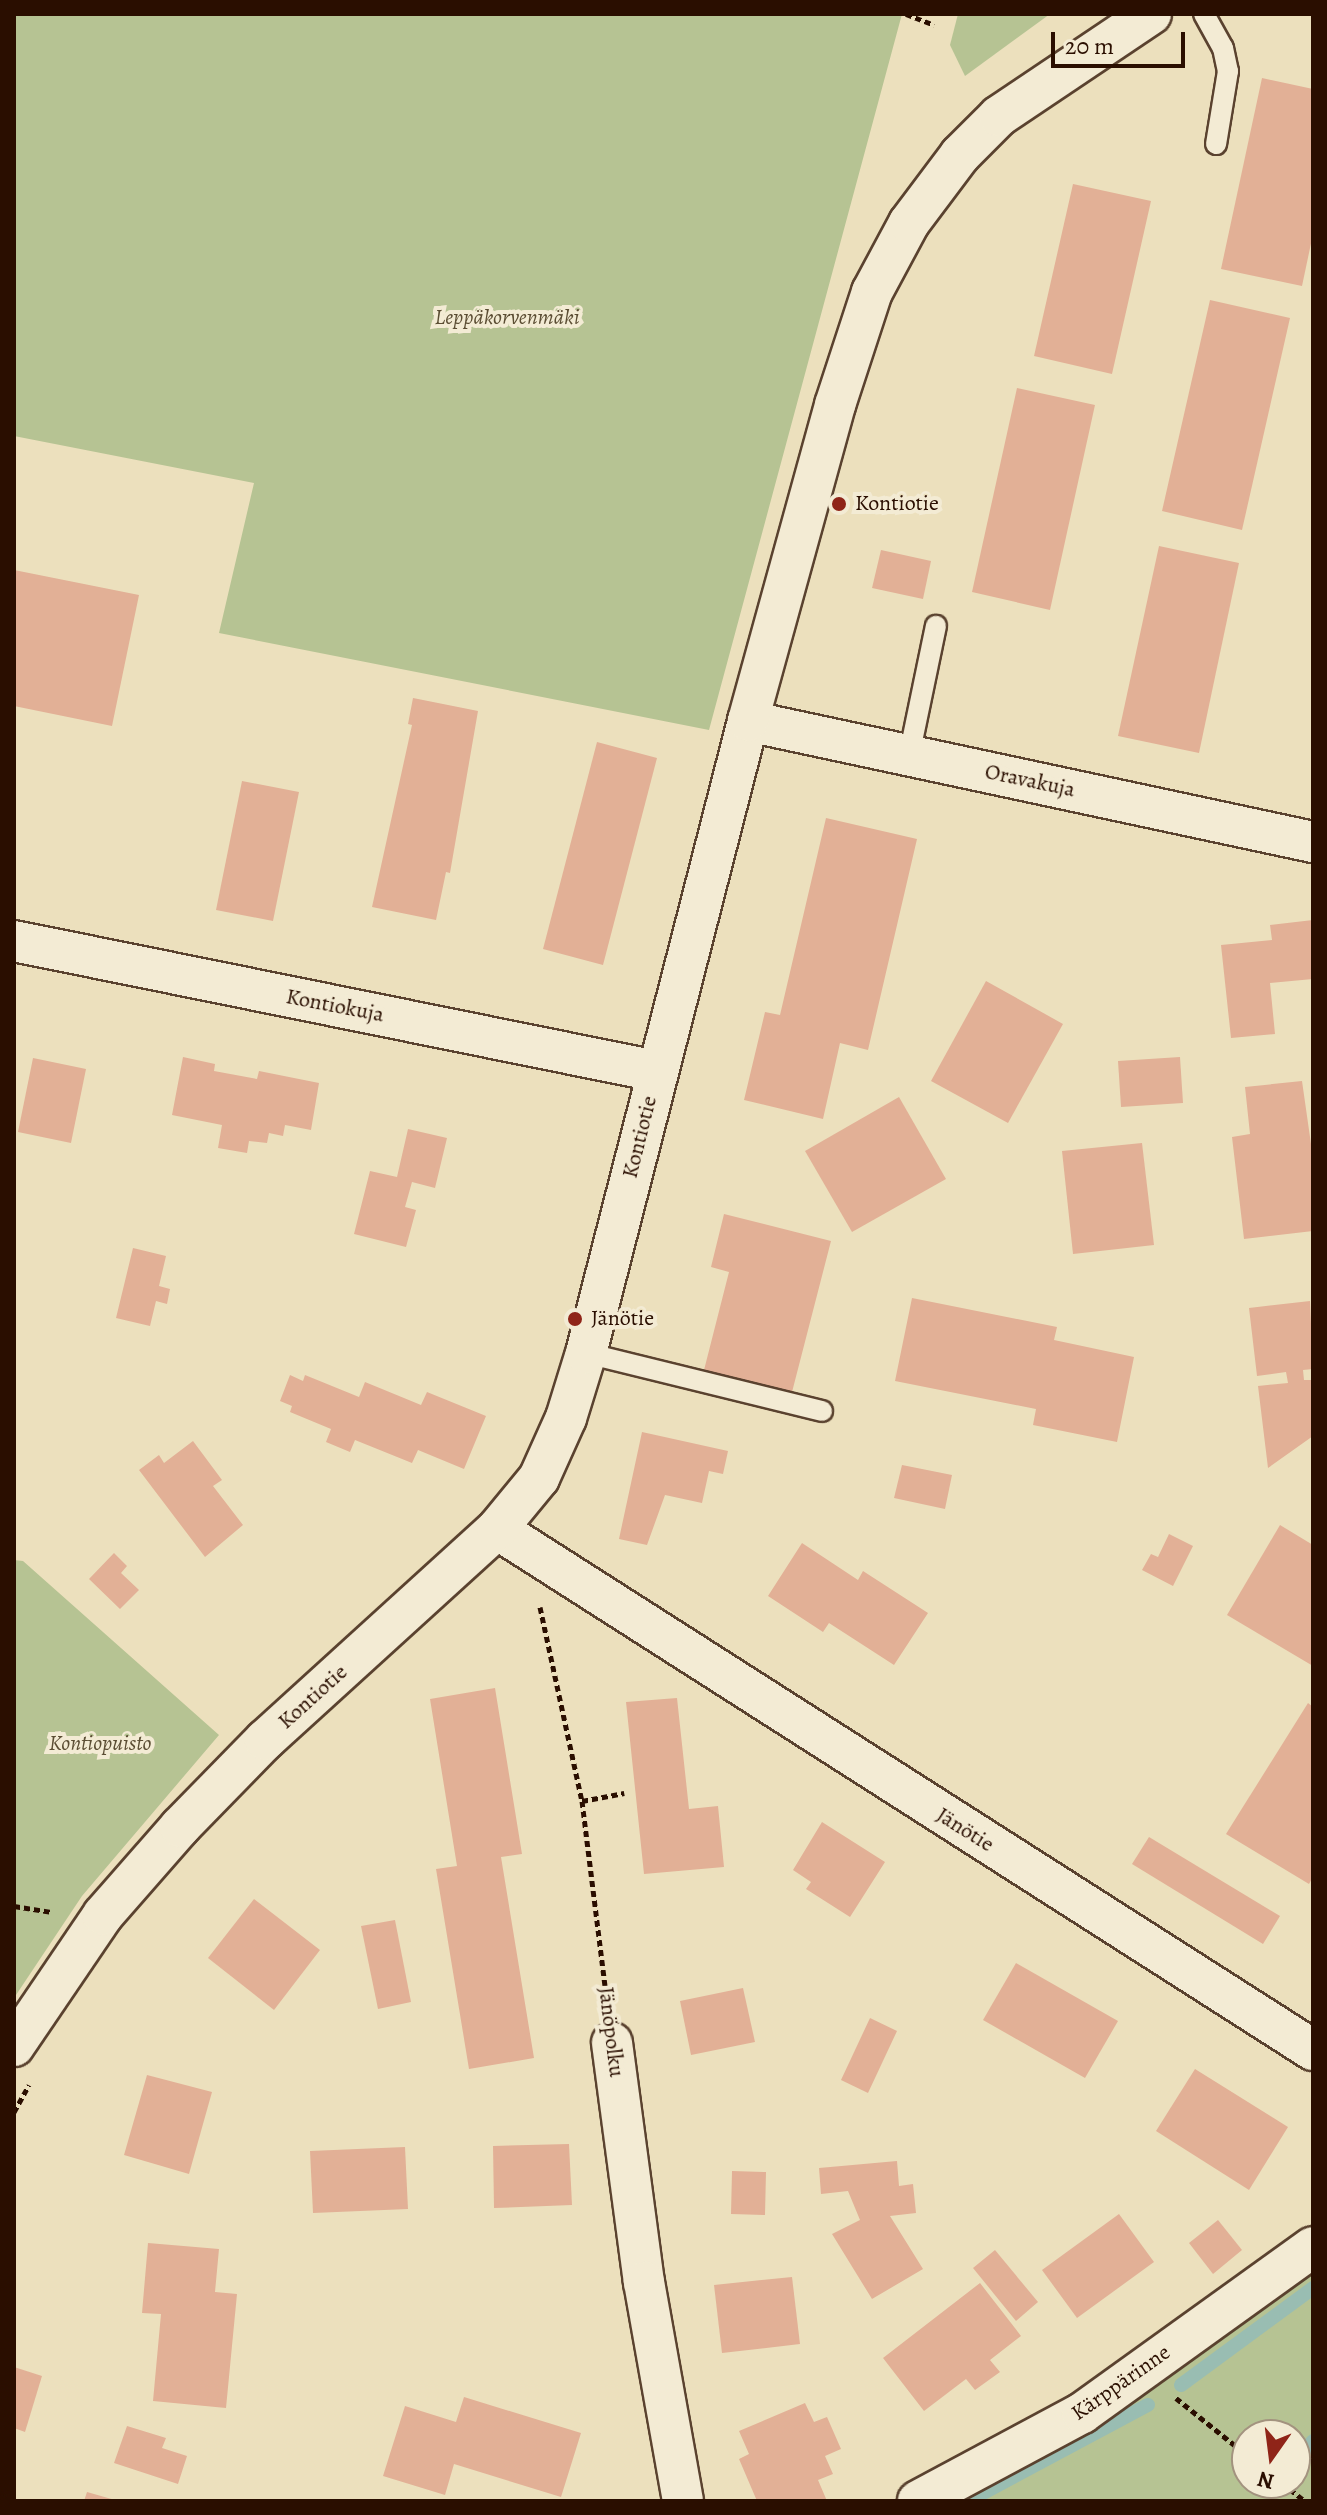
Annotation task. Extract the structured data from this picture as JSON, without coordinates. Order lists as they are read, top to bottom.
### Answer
{
  "streets": {
    "street": [
      "Oravakuja",
      "Kontiokuja",
      "Kontiotie",
      "Jänötie",
      "Jänöpolku",
      "Kärppärinne"
    ]
  },
  "crossings": [
    ["Oravakuja", "Kontiotie"],
    ["Kontiokuja", "Kontiotie"],
    ["Kontiotie", "Jänötie"],
    ["Jänötie", "Jänöpolku"]
  ],
  "parks": ["Leppäkorvenmäki", "Kontiopuisto"],
  "places": ["Kontiotie", "Jänötie"],
  "scale_bar": "20 m",
  "north": "bottom"
}
